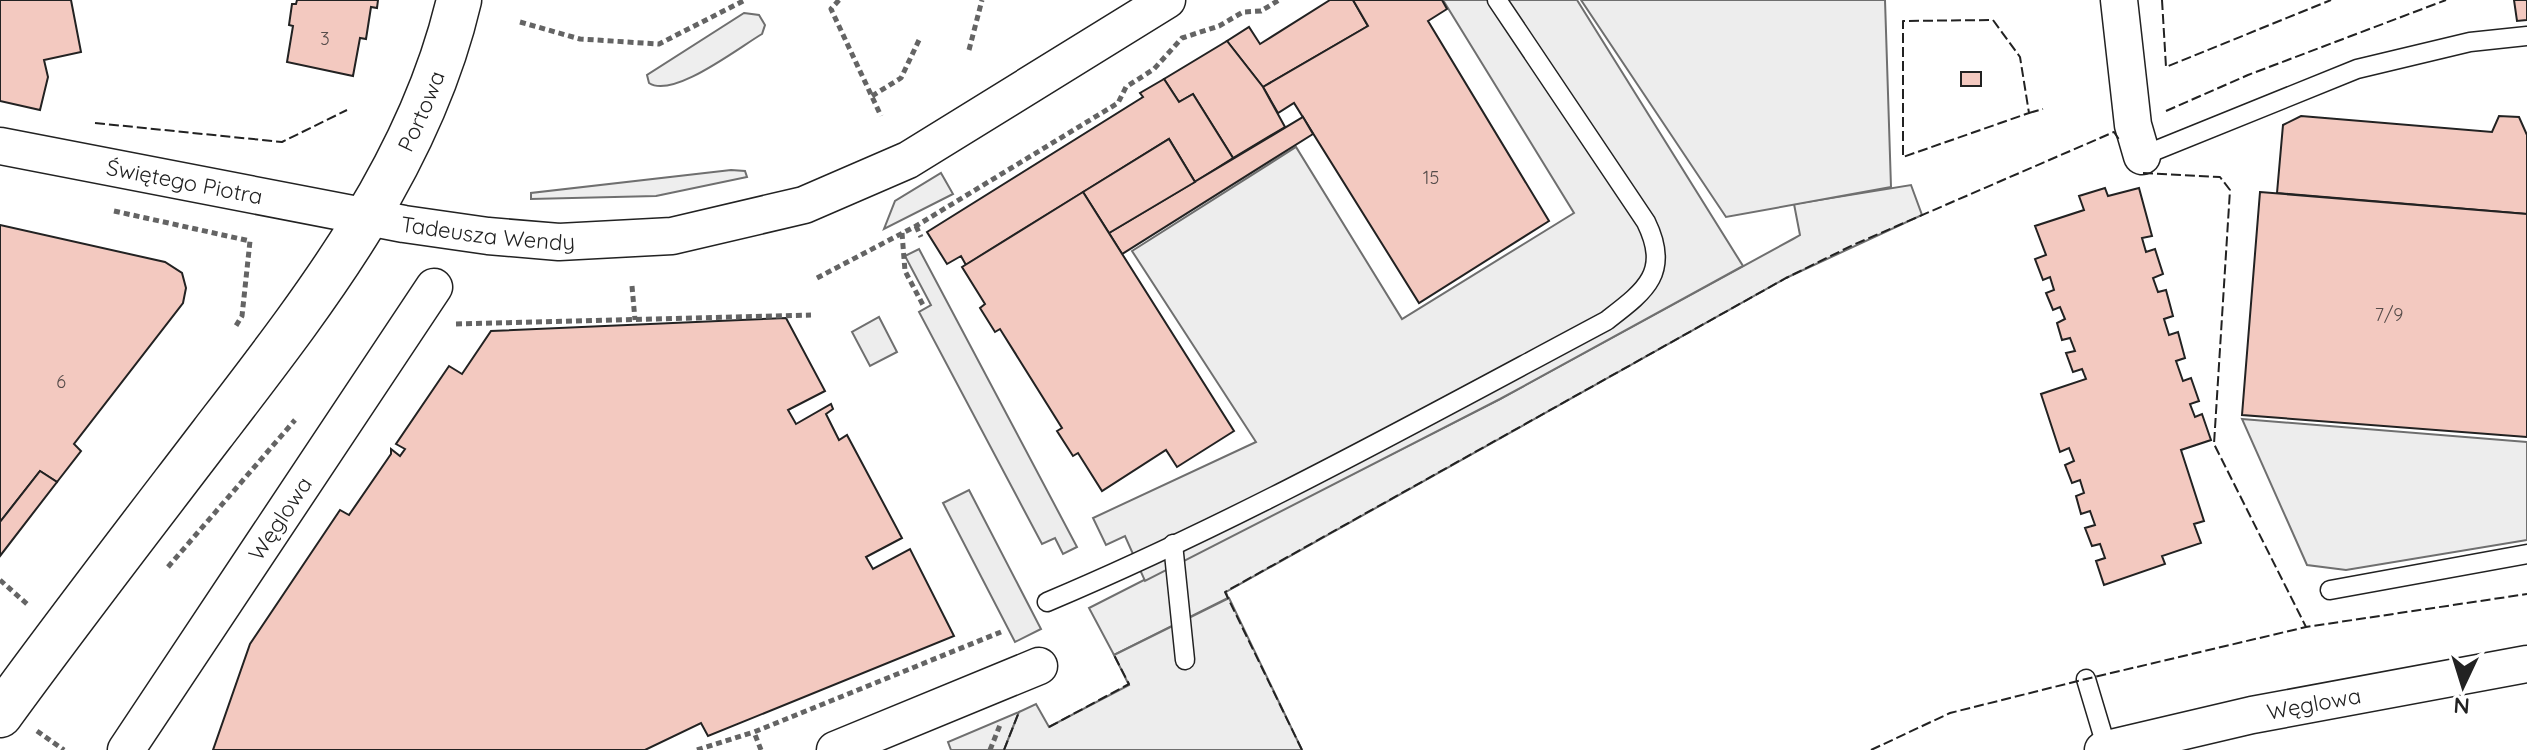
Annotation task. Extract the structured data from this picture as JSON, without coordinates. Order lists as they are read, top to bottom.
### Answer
{
  "streets": {
    "street": [
      "Portowa",
      "Świętego Piotra",
      "Tadeusza Wendy",
      "Węglowa"
    ]
  },
  "crossings": [
    ["Portowa", "Świętego Piotra"],
    ["Portowa", "Tadeusza Wendy"],
    ["Świętego Piotra", "Tadeusza Wendy"]
  ],
  "house_numbers": [
    "3",
    "15",
    "7/9",
    "6"
  ],
  "north": "bottom"
}
